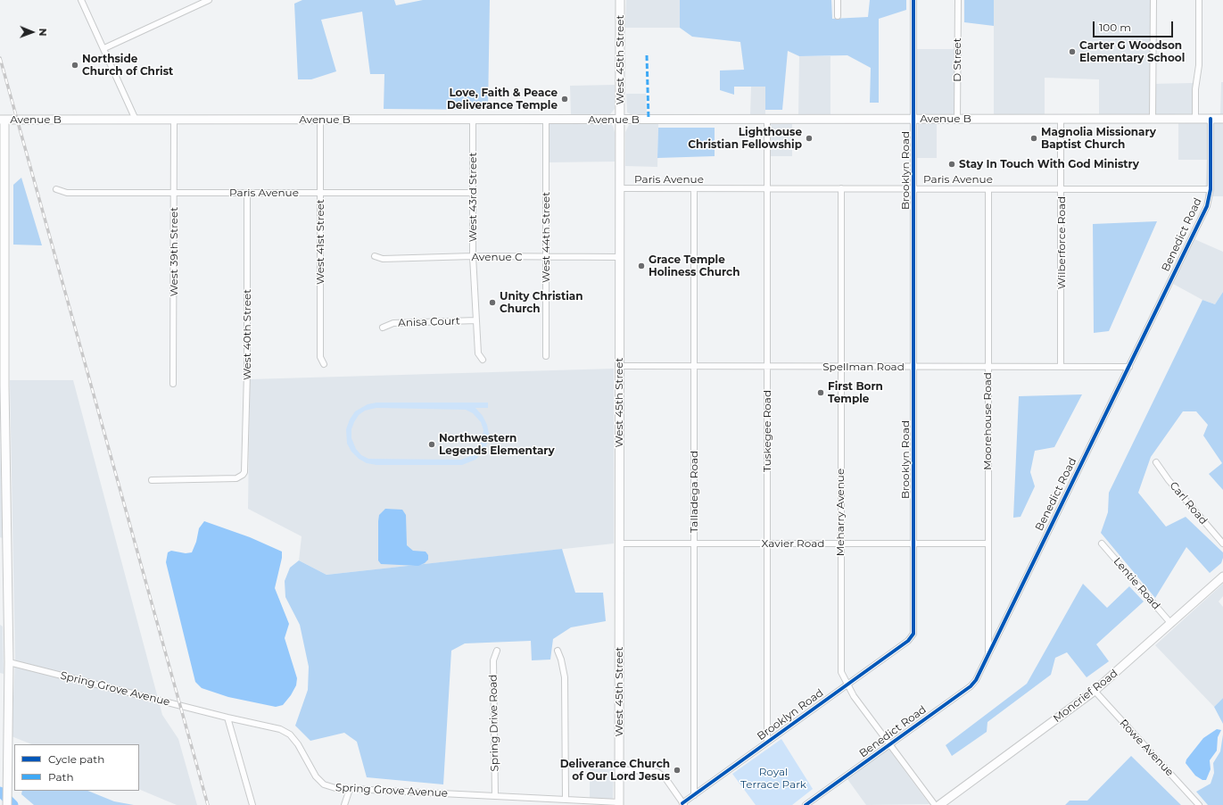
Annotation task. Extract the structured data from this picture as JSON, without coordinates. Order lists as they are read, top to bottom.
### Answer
{
  "streets": {
    "street": [
      "West 45th Street",
      "D Street",
      "Avenue B",
      "Brooklyn Road",
      "Paris Avenue",
      "West 43rd Street",
      "Benedict Road",
      "West 44th Street",
      "West 41st Street",
      "Wilberforce Road",
      "West 39th Street",
      "Avenue C",
      "Anisa Court",
      "West 40th Street",
      "Spellman Road",
      "Moorehouse Road",
      "Tuskegee Road",
      "Talladega Road",
      "Carl Road",
      "Meharry Avenue",
      "Xavier Road",
      "Lentie Road",
      "Spring Grove Avenue",
      "Moncrief Road",
      "Spring Drive Road",
      "Rowe Avenue"
    ]
  },
  "crossings": [
    ["West 45th Street", "Avenue B"],
    ["West 45th Street", "Paris Avenue"],
    ["West 45th Street", "Avenue C"],
    ["West 45th Street", "Spellman Road"],
    ["West 45th Street", "Xavier Road"],
    ["West 45th Street", "Spring Grove Avenue"],
    ["D Street", "Avenue B"],
    ["Avenue B", "Brooklyn Road"],
    ["Avenue B", "West 43rd Street"],
    ["Avenue B", "Benedict Road"],
    ["Avenue B", "West 44th Street"],
    ["Avenue B", "West 41st Street"],
    ["Avenue B", "Wilberforce Road"],
    ["Avenue B", "West 39th Street"],
    ["Avenue B", "Tuskegee Road"],
    ["Brooklyn Road", "Paris Avenue"],
    ["Brooklyn Road", "Spellman Road"],
    ["Brooklyn Road", "Tuskegee Road"],
    ["Brooklyn Road", "Talladega Road"],
    ["Brooklyn Road", "Meharry Avenue"],
    ["Brooklyn Road", "Xavier Road"],
    ["Paris Avenue", "West 43rd Street"],
    ["Paris Avenue", "Benedict Road"],
    ["Paris Avenue", "West 41st Street"],
    ["Paris Avenue", "Wilberforce Road"],
    ["Paris Avenue", "West 39th Street"],
    ["Paris Avenue", "West 40th Street"],
    ["Paris Avenue", "Moorehouse Road"],
    ["Paris Avenue", "Tuskegee Road"],
    ["Paris Avenue", "Talladega Road"],
    ["Paris Avenue", "Meharry Avenue"],
    ["West 43rd Street", "Avenue C"],
    ["West 43rd Street", "Anisa Court"],
    ["Benedict Road", "Spellman Road"],
    ["Benedict Road", "Moorehouse Road"],
    ["Benedict Road", "Meharry Avenue"],
    ["West 44th Street", "Avenue C"],
    ["Wilberforce Road", "Spellman Road"],
    ["Spellman Road", "Moorehouse Road"],
    ["Spellman Road", "Tuskegee Road"],
    ["Spellman Road", "Talladega Road"],
    ["Spellman Road", "Meharry Avenue"],
    ["Moorehouse Road", "Xavier Road"],
    ["Tuskegee Road", "Xavier Road"],
    ["Talladega Road", "Xavier Road"],
    ["Meharry Avenue", "Xavier Road"],
    ["Lentie Road", "Moncrief Road"],
    ["Spring Grove Avenue", "Spring Drive Road"],
    ["Moncrief Road", "Rowe Avenue"]
  ],
  "parks": ["Royal Terrace Park"],
  "places": [
    "Carter G Woodson Elementary School",
    "Northside Church of Christ",
    "Love, Faith & Peace Deliverance Temple",
    "Lighthouse Christian Fellowship",
    "Magnolia Missionary Baptist Church",
    "Stay In Touch With God Ministry",
    "Grace Temple Holiness Church",
    "Unity Christian Church",
    "First Born Temple",
    "Northwestern Legends Elementary",
    "Deliverance Church of Our Lord Jesus"
  ],
  "legend": ["Cycle path", "Path"],
  "scale_bar": "100 m",
  "north": "right"
}
